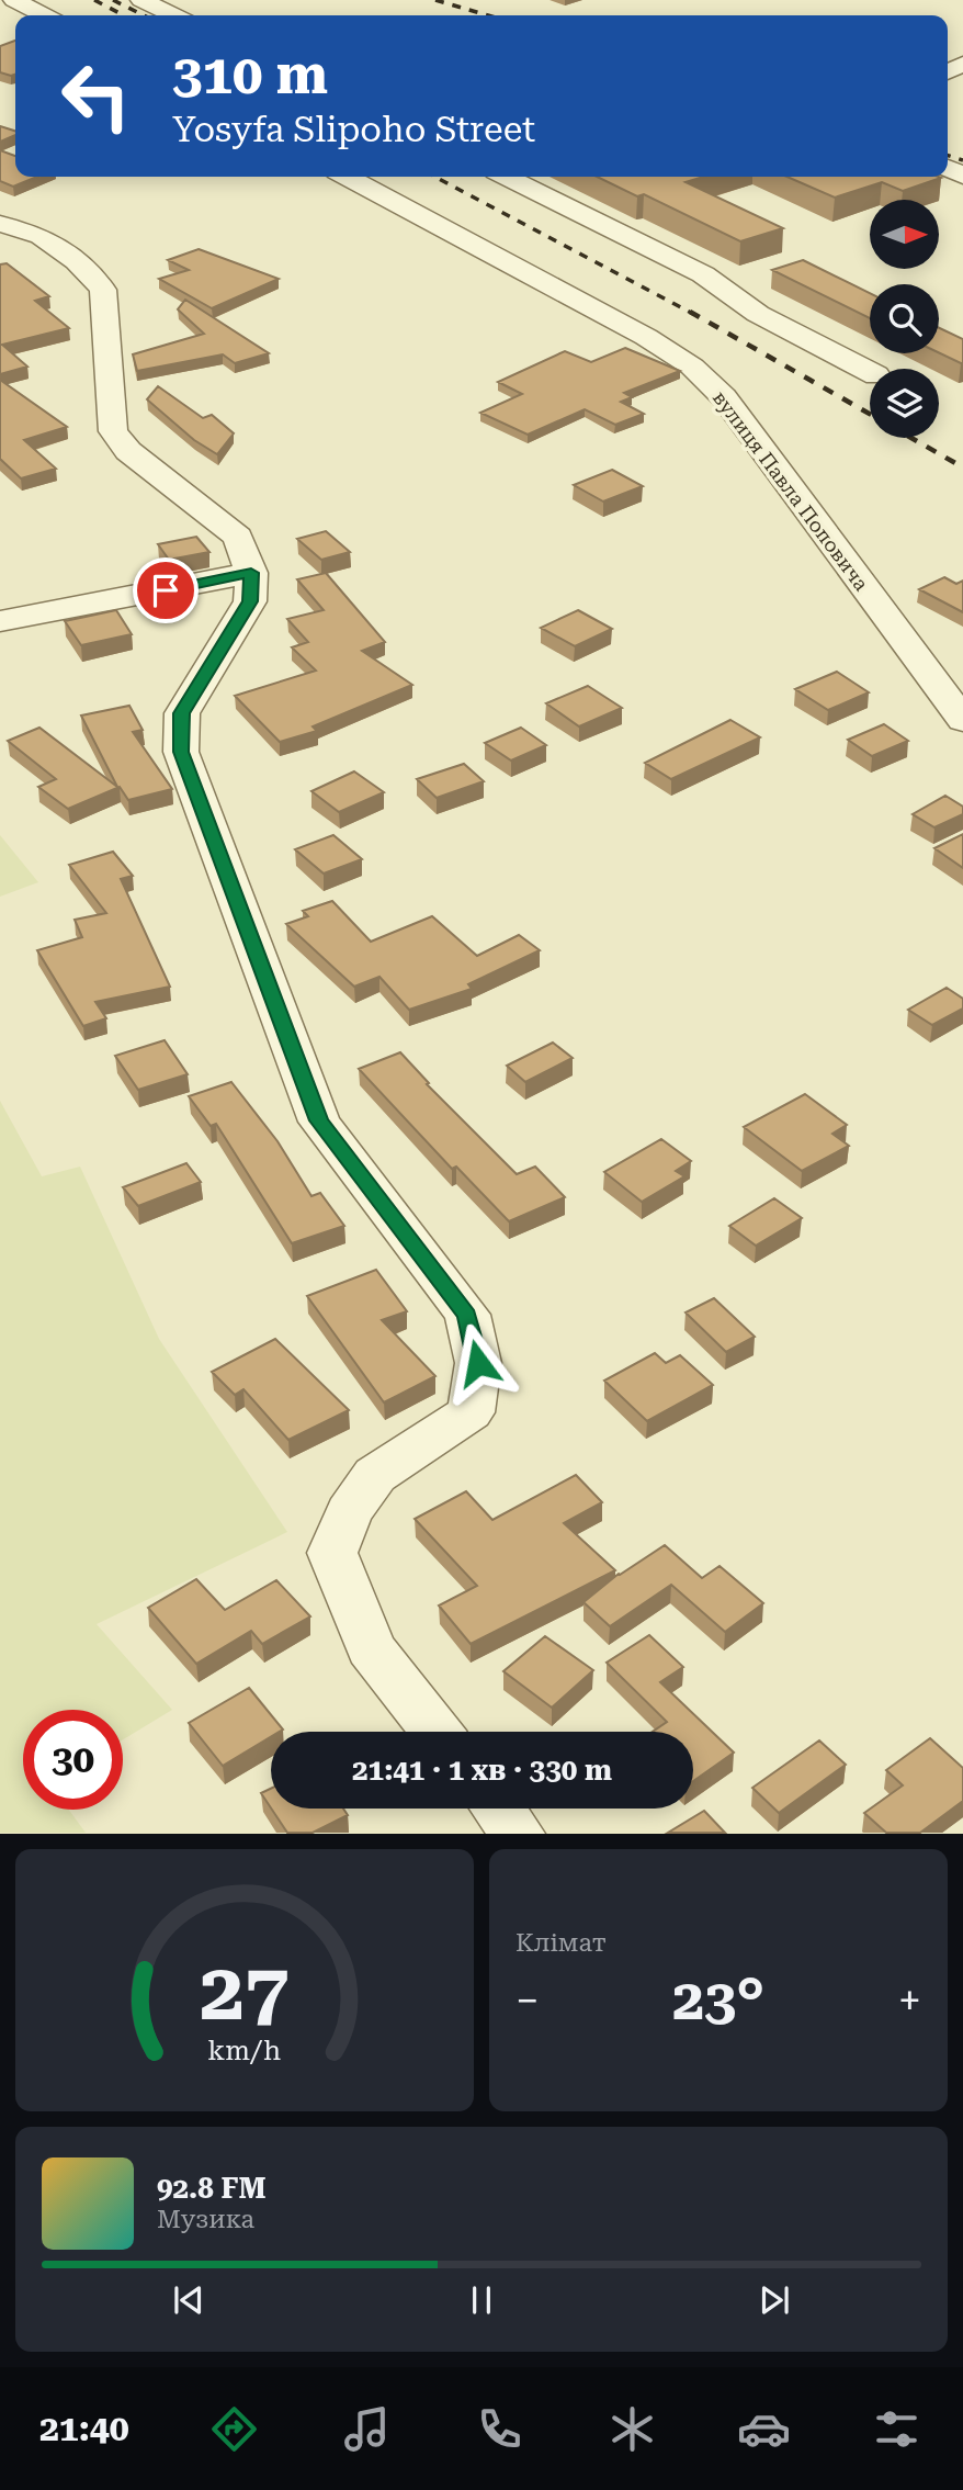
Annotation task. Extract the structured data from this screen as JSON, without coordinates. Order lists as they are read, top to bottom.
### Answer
{
  "streets": {
    "street": ["вулиця Павла Поповича"]
  },
  "north": "right",
  "page": {
    "turn": ["310 m", "Yosyfa Slipoho Street"],
    "limit": "30",
    "trip": "21:41 · 1 хв · 330 m",
    "tile": "Клімат",
    "heat": ["−", "23°", "+"],
    "song": ["92.8 FM", "Музика"],
    "tabs": "21:40",
    "gauge": ["27", "km/h"]
  }
}
